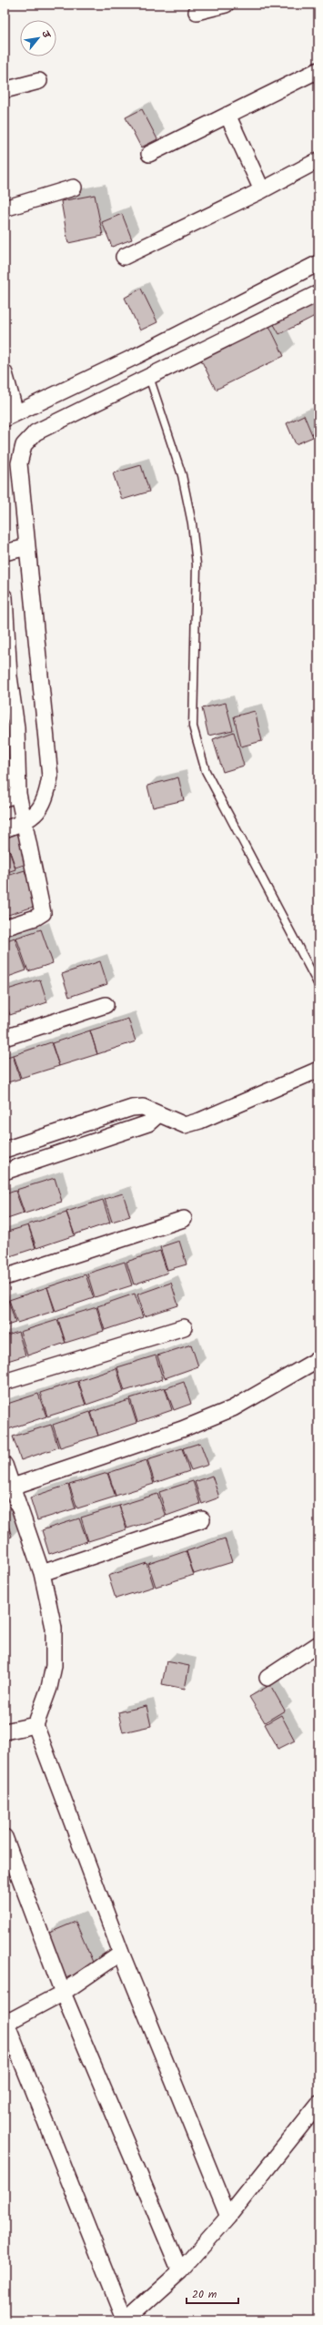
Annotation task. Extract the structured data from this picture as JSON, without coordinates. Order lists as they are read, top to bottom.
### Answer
{
  "scale_bar": "20 m",
  "north": "top right"
}
